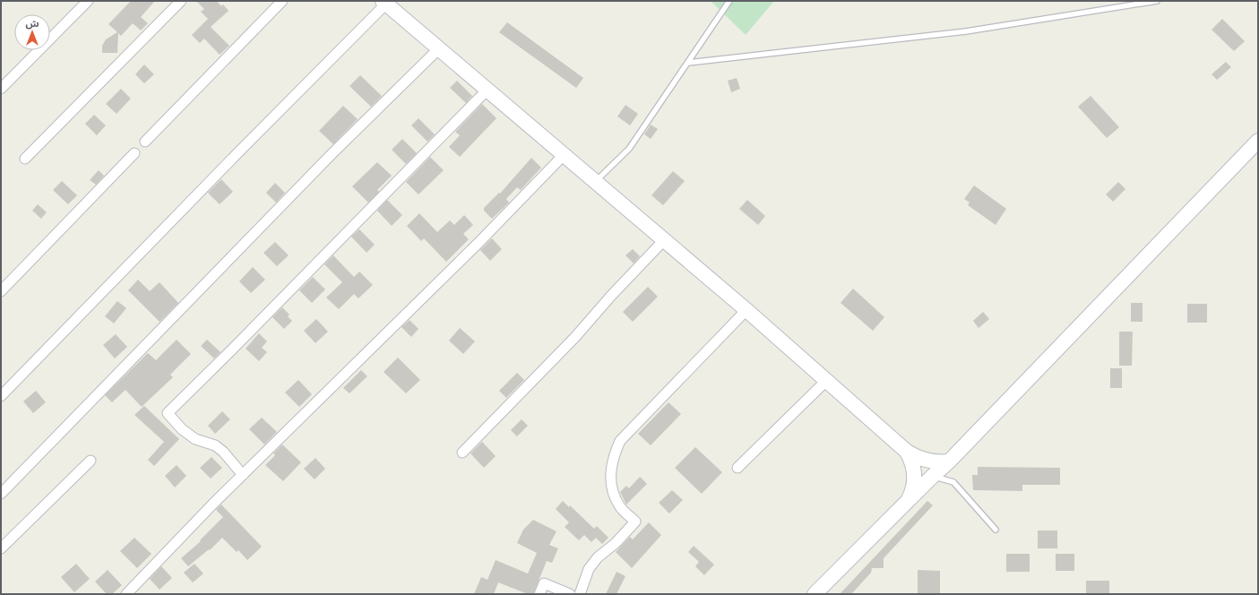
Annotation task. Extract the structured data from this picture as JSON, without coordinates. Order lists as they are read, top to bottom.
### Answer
{
  "north": "top"
}
